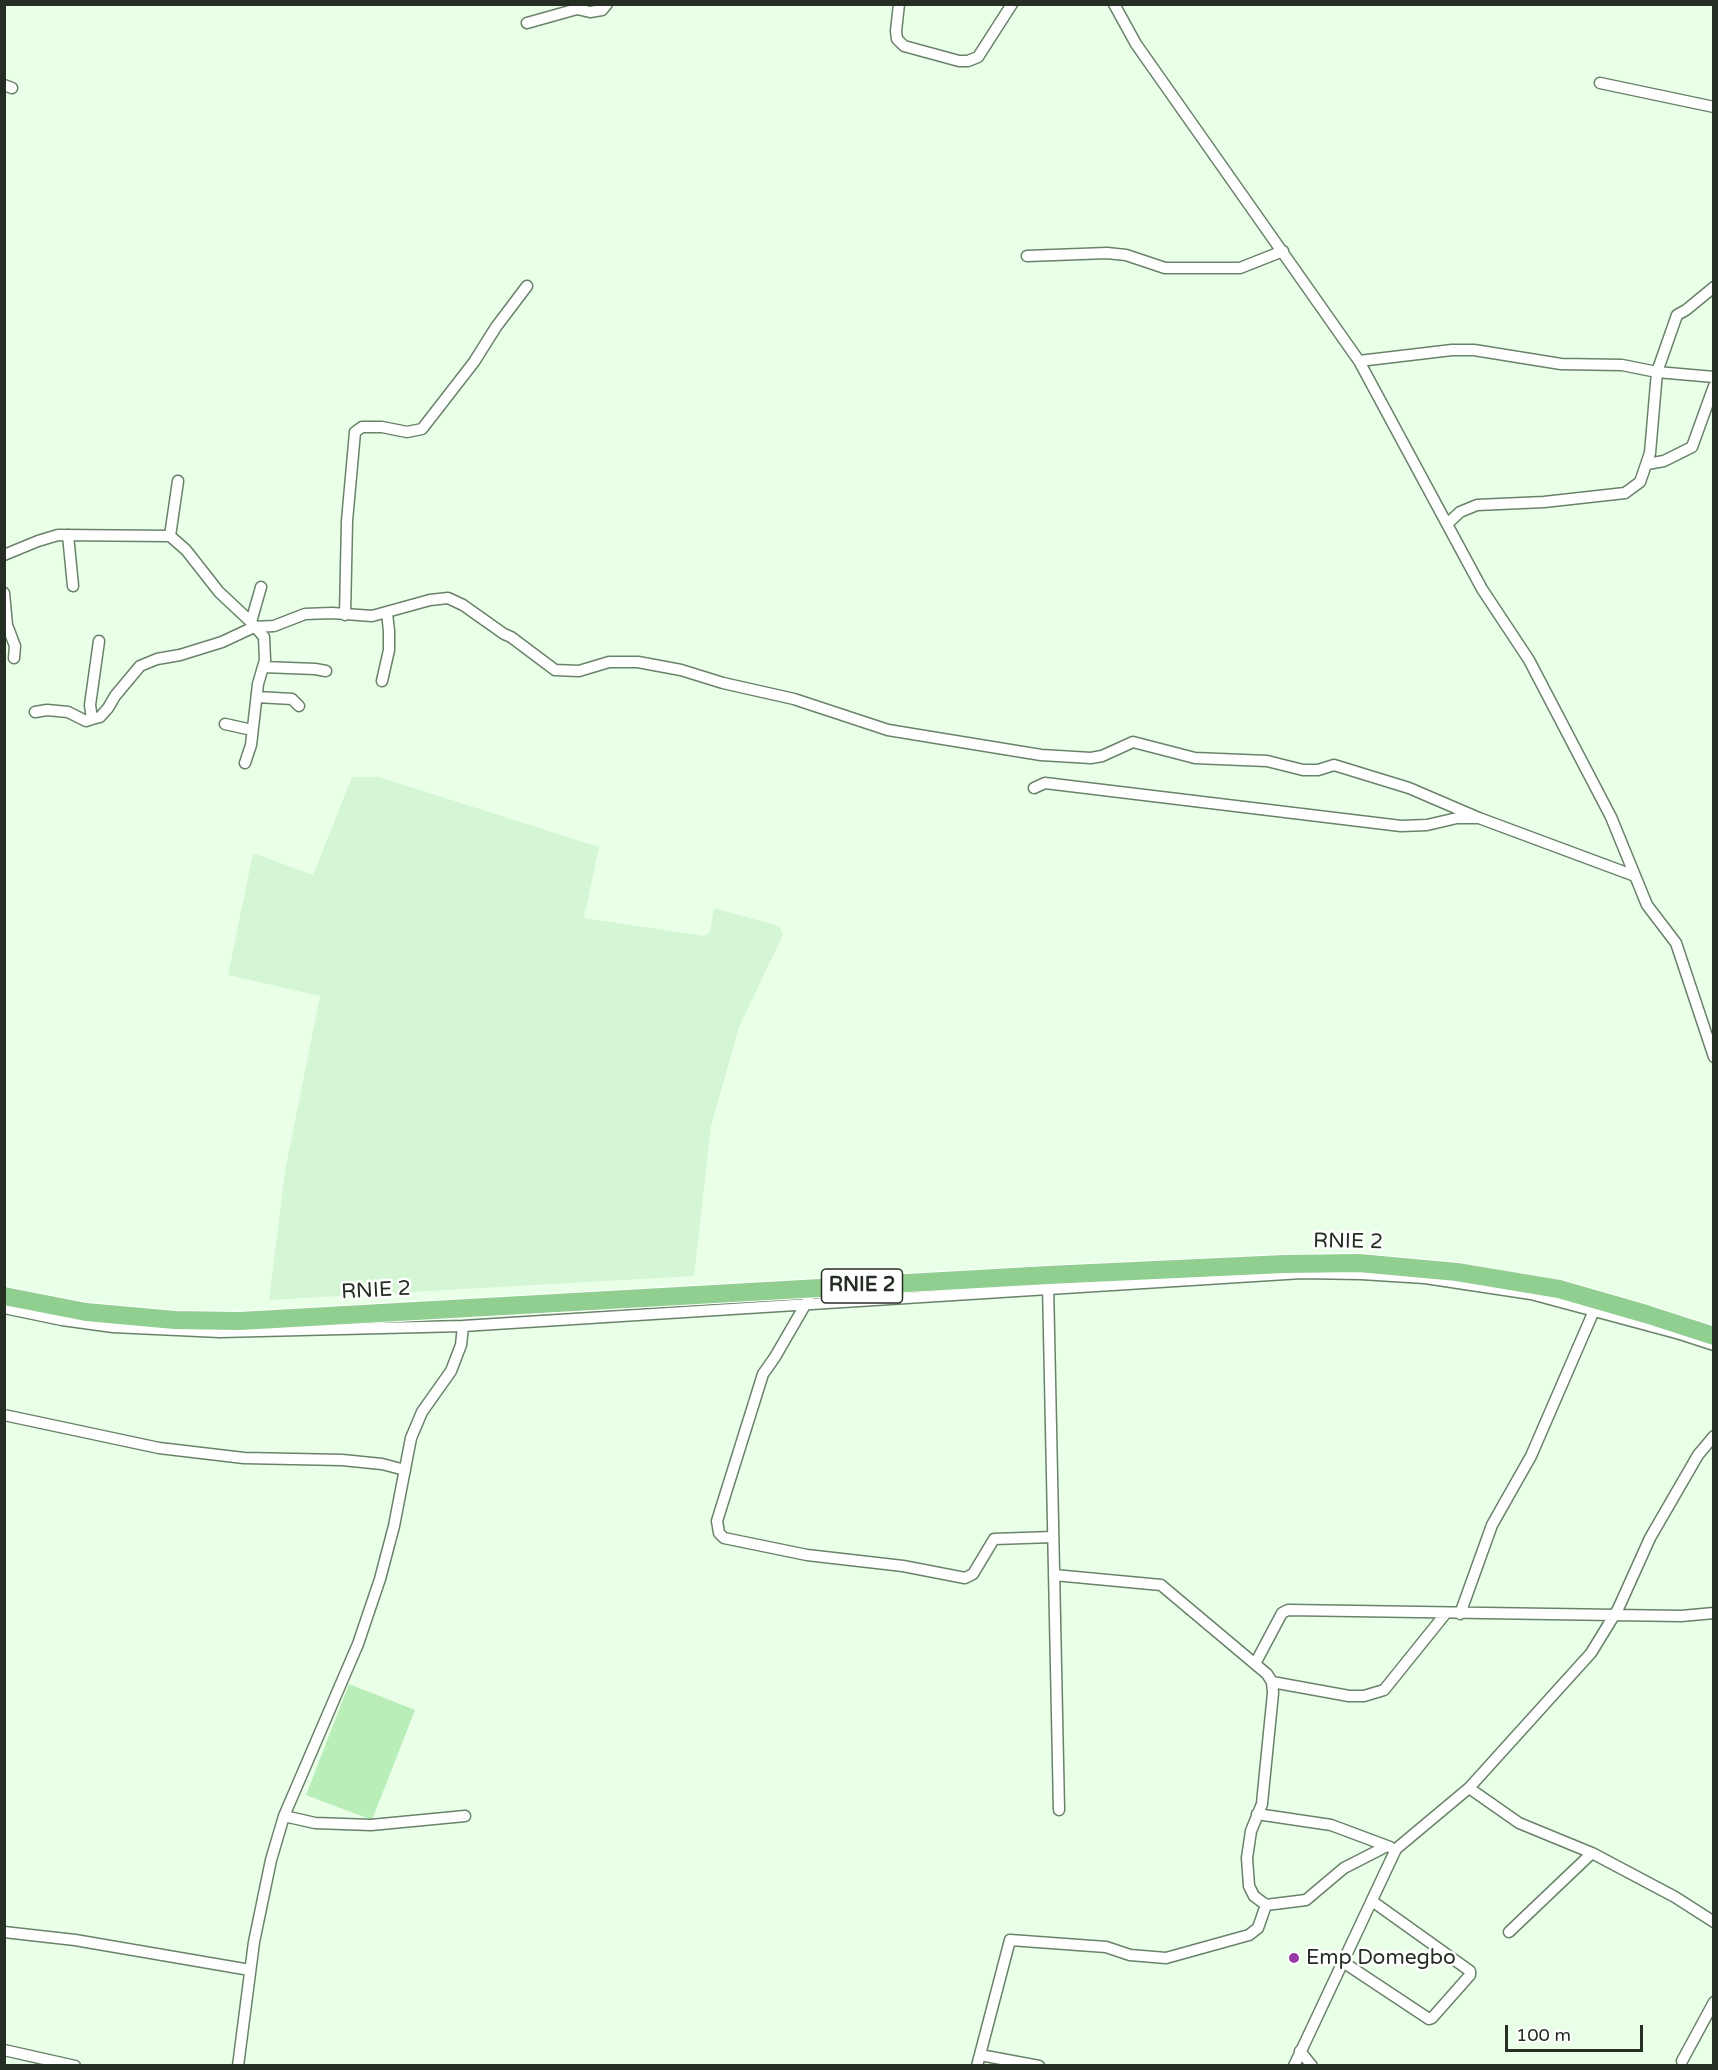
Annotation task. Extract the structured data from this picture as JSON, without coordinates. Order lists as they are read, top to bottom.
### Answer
{
  "streets": {
    "highway": ["RNIE 2"]
  },
  "places": ["Emp Domegbo"],
  "scale_bar": "100 m"
}
